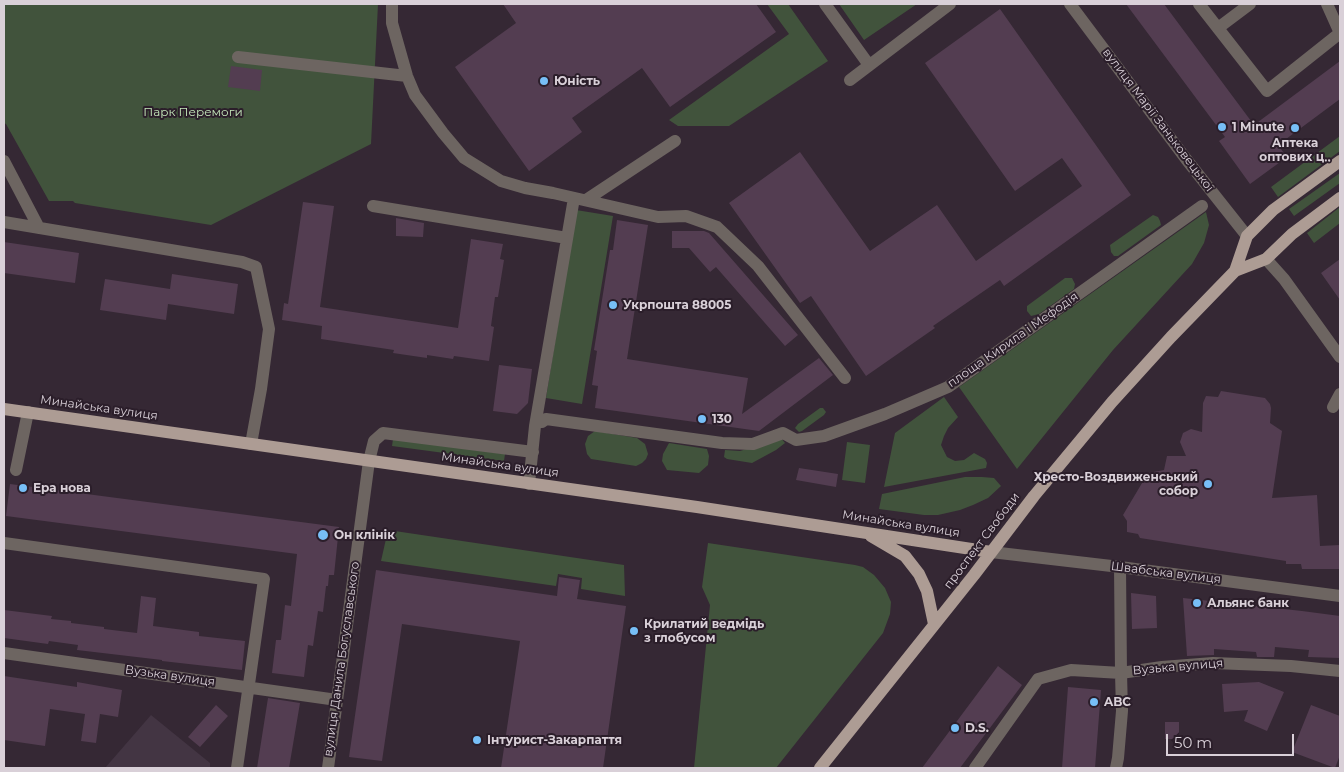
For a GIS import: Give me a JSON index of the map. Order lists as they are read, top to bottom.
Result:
{
  "streets": {
    "main road": ["Минайська вулиця", "проспект Свободи"],
    "street": [
      "вулиця Марії Заньковецької",
      "площа Кирила і Мефодія",
      "Швабська вулиця",
      "вулиця Данила Богуславського",
      "Вузька вулиця"
    ]
  },
  "crossings": [
    ["вулиця Марії Заньковецької", "проспект Свободи"],
    ["Минайська вулиця", "проспект Свободи"],
    ["Минайська вулиця", "Швабська вулиця"],
    ["Минайська вулиця", "вулиця Данила Богуславського"],
    ["проспект Свободи", "Швабська вулиця"],
    ["Швабська вулиця", "Вузька вулиця"],
    ["вулиця Данила Богуславського", "Вузька вулиця"]
  ],
  "parks": ["Парк Перемоги"],
  "places": [
    "Юність",
    "1 Minute",
    "Аптека оптових ц‥",
    "Укрпошта 88005",
    "130",
    "Хресто-Воздвиженський собор",
    "Ера нова",
    "Он клінік",
    "Альянс банк",
    "Крилатий ведмідь з глобусом",
    "ABC",
    "D.S.",
    "Інтурист-Закарпаття"
  ],
  "scale_bar": "50 m"
}
